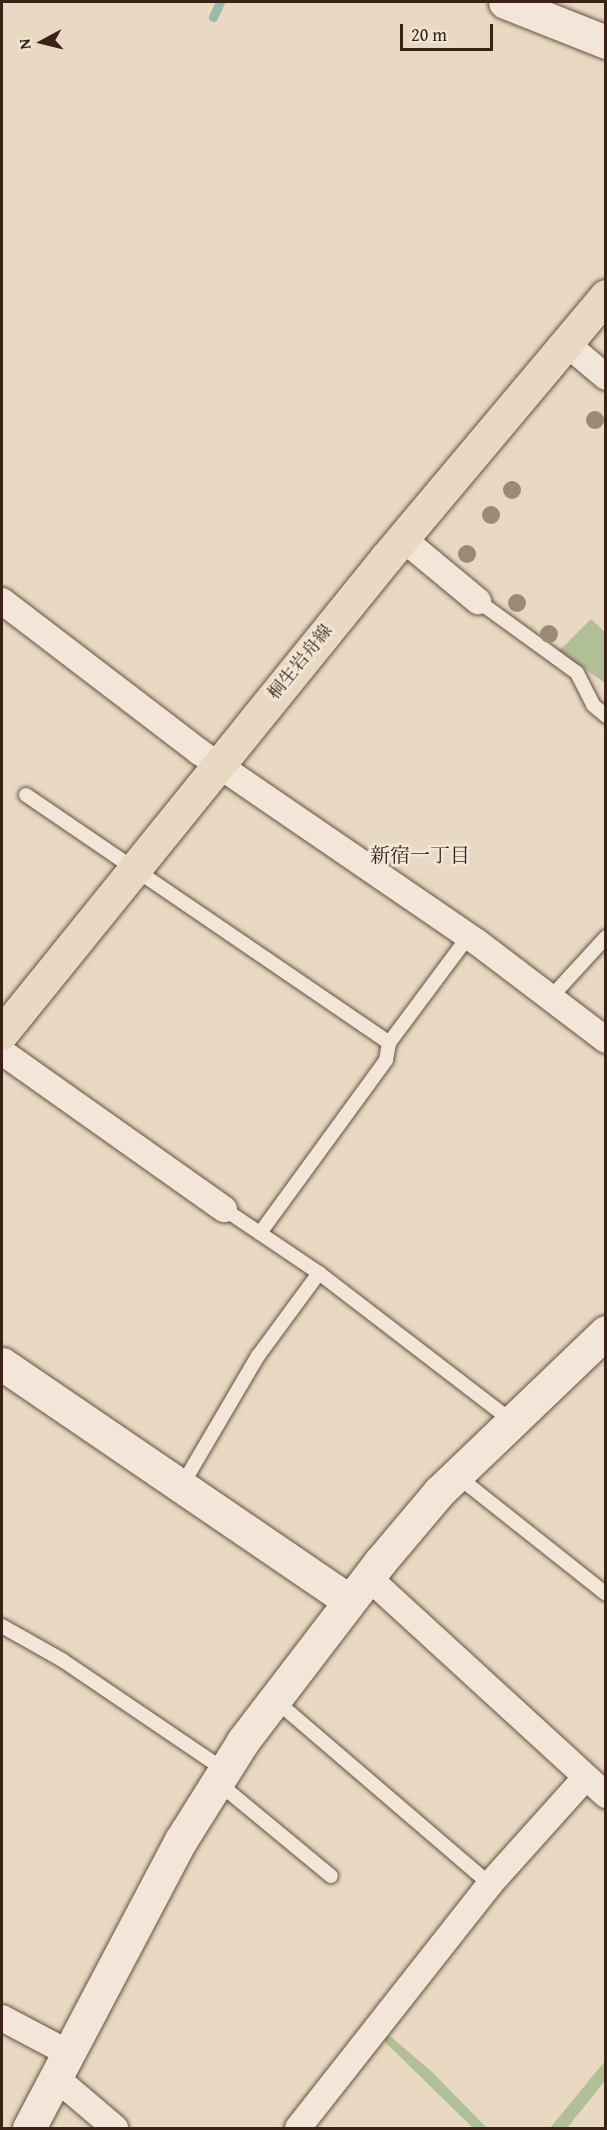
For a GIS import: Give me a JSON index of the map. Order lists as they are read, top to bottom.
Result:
{
  "streets": {
    "main road": ["桐生岩舟線"]
  },
  "districts": ["新宿一丁目"],
  "scale_bar": "20 m",
  "north": "left"
}
